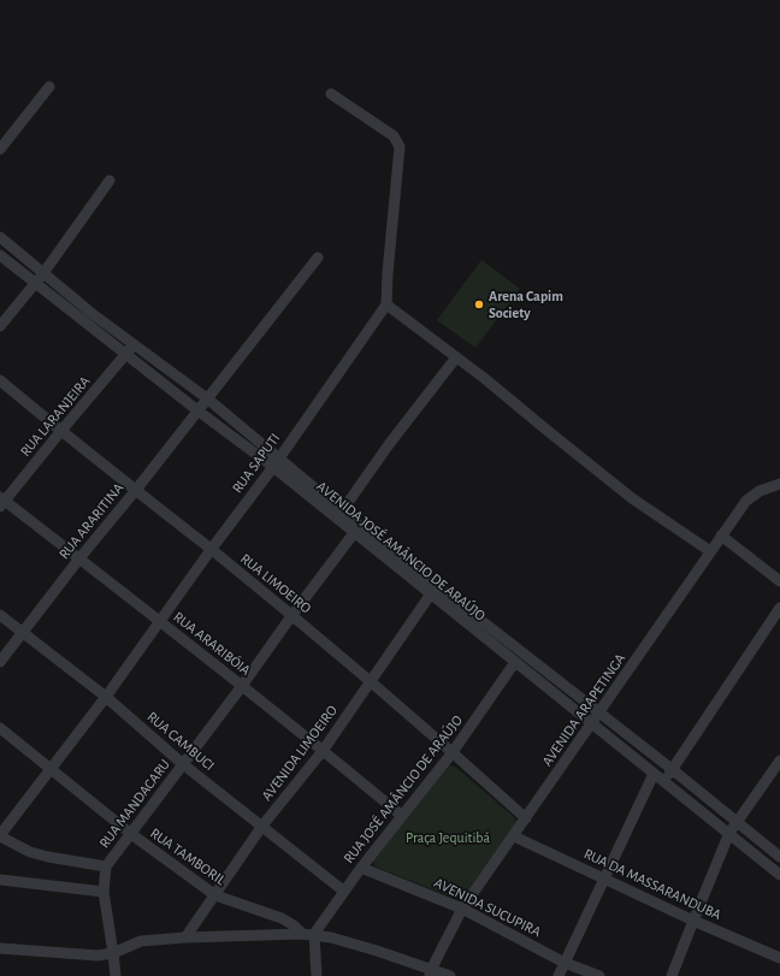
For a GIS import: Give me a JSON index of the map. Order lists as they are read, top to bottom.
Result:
{
  "streets": {
    "street": [
      "RUA LARANJEIRA",
      "RUA SAPUTI",
      "RUA ARARITINA",
      "AVENIDA JOSÉ AMÂNCIO DE ARAÚJO",
      "RUA LIMOEIRO",
      "RUA ARARIBÓIA",
      "AVENIDA ARAPETINGA",
      "RUA CAMBUCI",
      "AVENIDA LIMOEIRO",
      "RUA JOSÉ AMÂNCIO DE ARAÚJO",
      "RUA MANDACARU",
      "RUA TAMBORIL",
      "RUA DA MASSARANDUBA",
      "AVENIDA SUCUPIRA"
    ]
  },
  "crossings": [
    ["RUA LARANJEIRA", "RUA LIMOEIRO"],
    ["RUA LARANJEIRA", "RUA ARARIBÓIA"],
    ["RUA SAPUTI", "AVENIDA JOSÉ AMÂNCIO DE ARAÚJO"],
    ["RUA SAPUTI", "RUA LIMOEIRO"],
    ["RUA SAPUTI", "RUA ARARIBÓIA"],
    ["RUA SAPUTI", "RUA CAMBUCI"],
    ["RUA SAPUTI", "RUA TAMBORIL"],
    ["RUA ARARITINA", "RUA LIMOEIRO"],
    ["RUA ARARITINA", "RUA ARARIBÓIA"],
    ["RUA ARARITINA", "RUA CAMBUCI"],
    ["AVENIDA JOSÉ AMÂNCIO DE ARAÚJO", "AVENIDA ARAPETINGA"],
    ["AVENIDA JOSÉ AMÂNCIO DE ARAÚJO", "AVENIDA LIMOEIRO"],
    ["AVENIDA JOSÉ AMÂNCIO DE ARAÚJO", "RUA JOSÉ AMÂNCIO DE ARAÚJO"],
    ["AVENIDA JOSÉ AMÂNCIO DE ARAÚJO", "RUA MANDACARU"],
    ["RUA LIMOEIRO", "AVENIDA ARAPETINGA"],
    ["RUA LIMOEIRO", "AVENIDA LIMOEIRO"],
    ["RUA LIMOEIRO", "RUA JOSÉ AMÂNCIO DE ARAÚJO"],
    ["RUA LIMOEIRO", "RUA MANDACARU"],
    ["RUA ARARIBÓIA", "AVENIDA LIMOEIRO"],
    ["RUA ARARIBÓIA", "RUA JOSÉ AMÂNCIO DE ARAÚJO"],
    ["RUA ARARIBÓIA", "RUA MANDACARU"],
    ["AVENIDA ARAPETINGA", "RUA DA MASSARANDUBA"],
    ["AVENIDA ARAPETINGA", "AVENIDA SUCUPIRA"],
    ["RUA CAMBUCI", "AVENIDA LIMOEIRO"],
    ["RUA CAMBUCI", "RUA JOSÉ AMÂNCIO DE ARAÚJO"],
    ["RUA CAMBUCI", "RUA MANDACARU"],
    ["AVENIDA LIMOEIRO", "RUA TAMBORIL"],
    ["RUA JOSÉ AMÂNCIO DE ARAÚJO", "AVENIDA SUCUPIRA"],
    ["RUA MANDACARU", "RUA TAMBORIL"]
  ],
  "parks": ["Praça Jequitibá"],
  "places": ["Arena Capim Society"]
}
